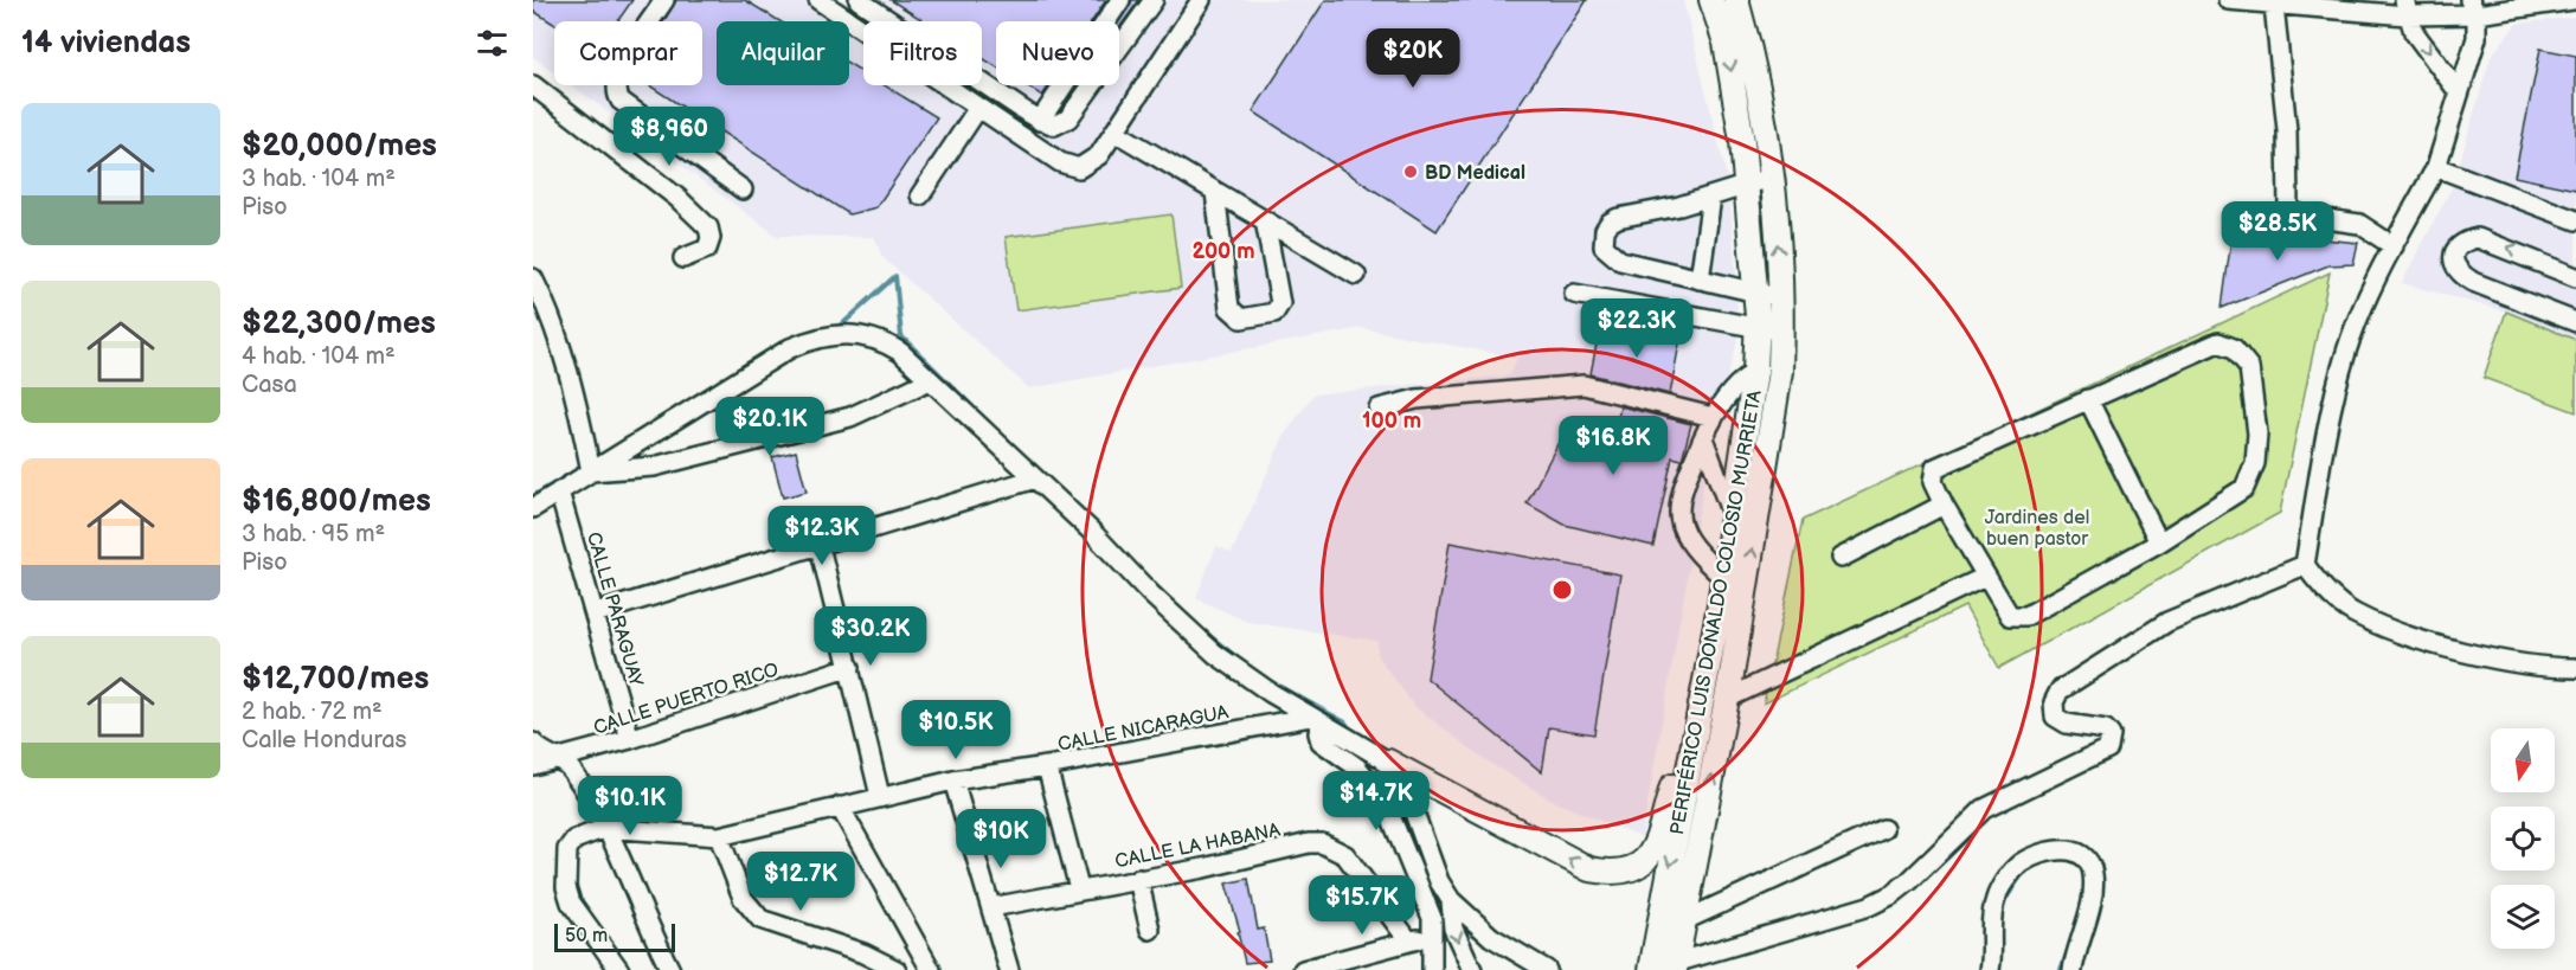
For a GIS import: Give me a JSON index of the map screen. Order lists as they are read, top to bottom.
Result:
{
  "streets": {
    "main road": ["PERIFÉRICO LUIS DONALDO COLOSIO MURRIETA"],
    "street": [
      "CALLE PARAGUAY",
      "CALLE PUERTO RICO",
      "CALLE NICARAGUA",
      "CALLE LA HABANA"
    ]
  },
  "crossings": [
    ["CALLE PARAGUAY", "CALLE PUERTO RICO"]
  ],
  "parks": ["Jardines del buen pastor"],
  "places": ["BD Medical"],
  "scale_bar": "50 m",
  "north": "bottom",
  "page": {
    "heading": "14 viviendas",
    "chip": [
      "Comprar",
      "Alquilar",
      "Filtros",
      "Nuevo"
    ],
    "price": [
      "$20K",
      "$8,960",
      "$28.5K",
      "$22.3K",
      "$20.1K",
      "$16.8K",
      "$12.3K",
      "$30.2K",
      "$10.5K",
      "$14.7K",
      "$10.1K",
      "$10K",
      "$12.7K",
      "$15.7K"
    ],
    "list": [
      {
        "name": "$20,000/mes",
        "note": "3 hab. · 104 m² · Piso"
      },
      {
        "name": "$22,300/mes",
        "note": "4 hab. · 104 m² · Casa"
      },
      {
        "name": "$16,800/mes",
        "note": "3 hab. · 95 m² · Piso"
      },
      {
        "name": "$12,700/mes",
        "note": "2 hab. · 72 m² · Calle Honduras"
      }
    ],
    "scale": "50 m"
  },
  "rings": ["200 m", "100 m"]
}
